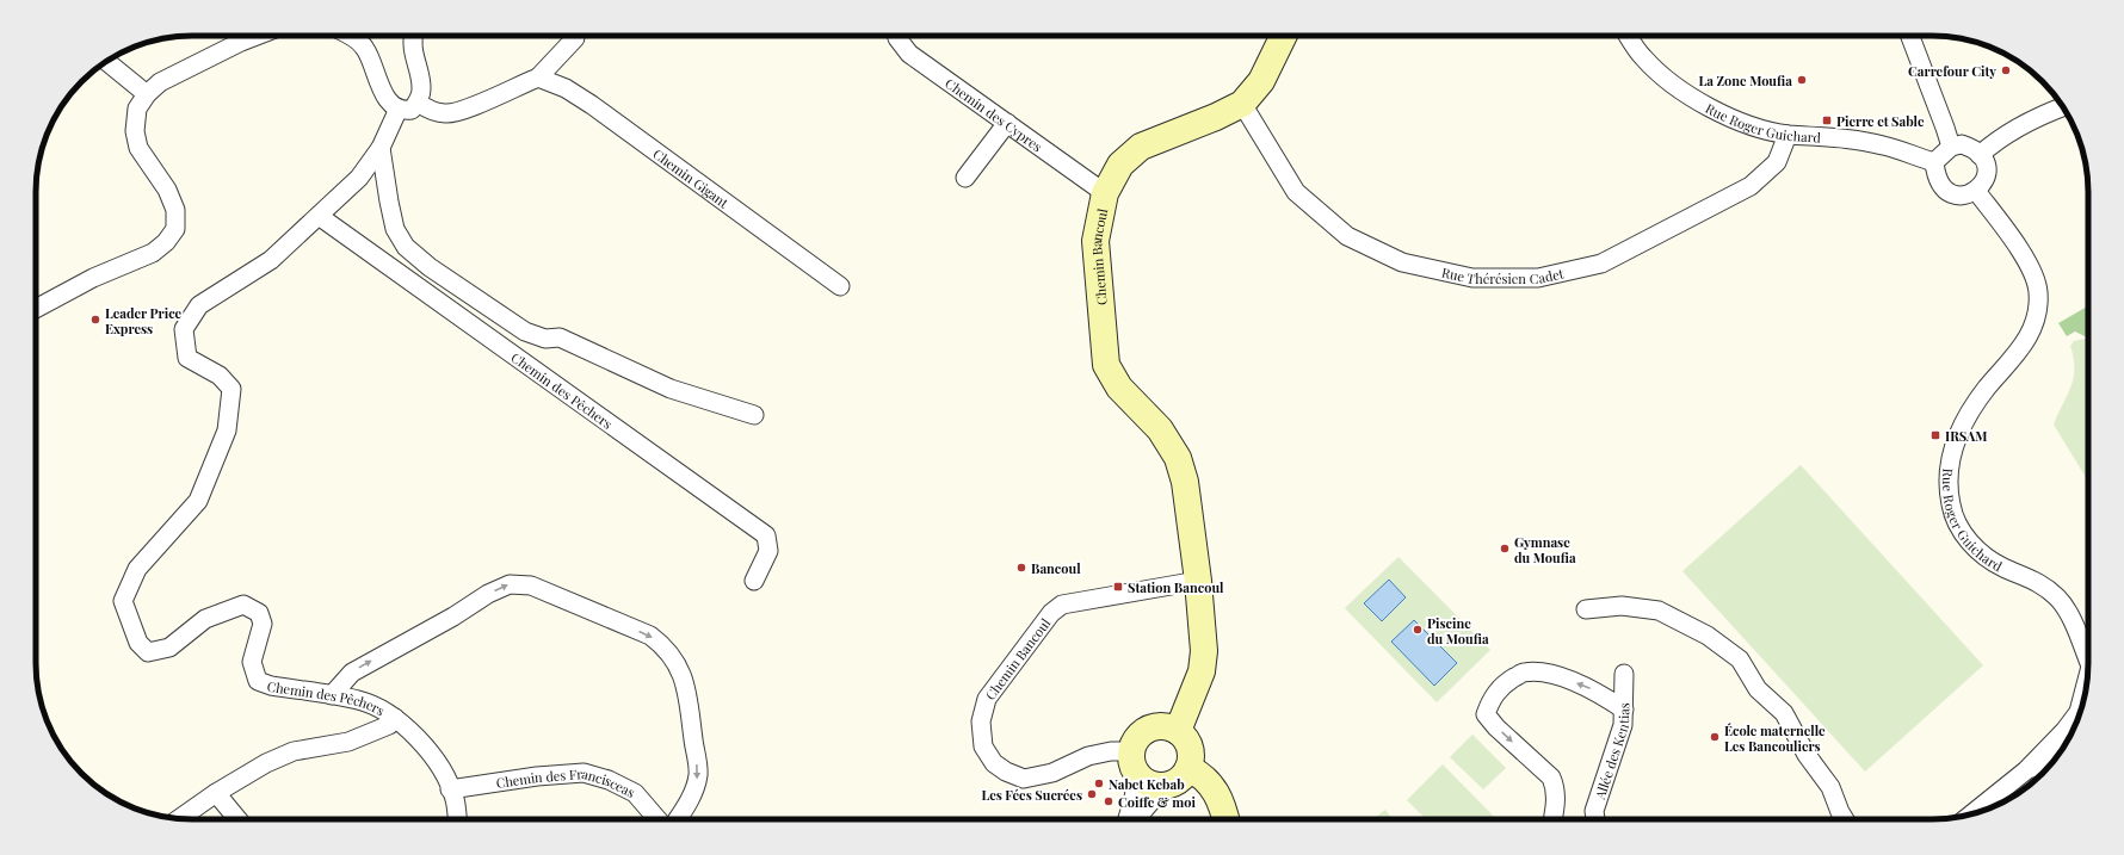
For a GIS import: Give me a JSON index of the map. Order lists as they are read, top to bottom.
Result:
{
  "streets": {
    "main road": ["Chemin Bancoul"],
    "street": [
      "Chemin des Cypres",
      "Rue Roger Guichard",
      "Chemin Gigant",
      "Rue Thérésien Cadet",
      "Chemin des Pêchers",
      "Allée des Kentias",
      "Chemin des Francisceas"
    ]
  },
  "crossings": [
    ["Chemin des Cypres", "Chemin Bancoul"],
    ["Rue Roger Guichard", "Rue Thérésien Cadet"],
    ["Chemin Bancoul", "Rue Thérésien Cadet"]
  ],
  "places": {
    "other": [
      "Carrefour City",
      "La Zone Moufia",
      "Leader Price Express",
      "Gymnase du Moufia",
      "Bancoul",
      "Piscine du Moufia",
      "École maternelle Les Bancouliers",
      "Nabet Kebab",
      "Les Fées Sucrées",
      "Coiffe & moi"
    ],
    "transit": ["Pierre et Sable", "IRSAM", "Station Bancoul"]
  }
}
